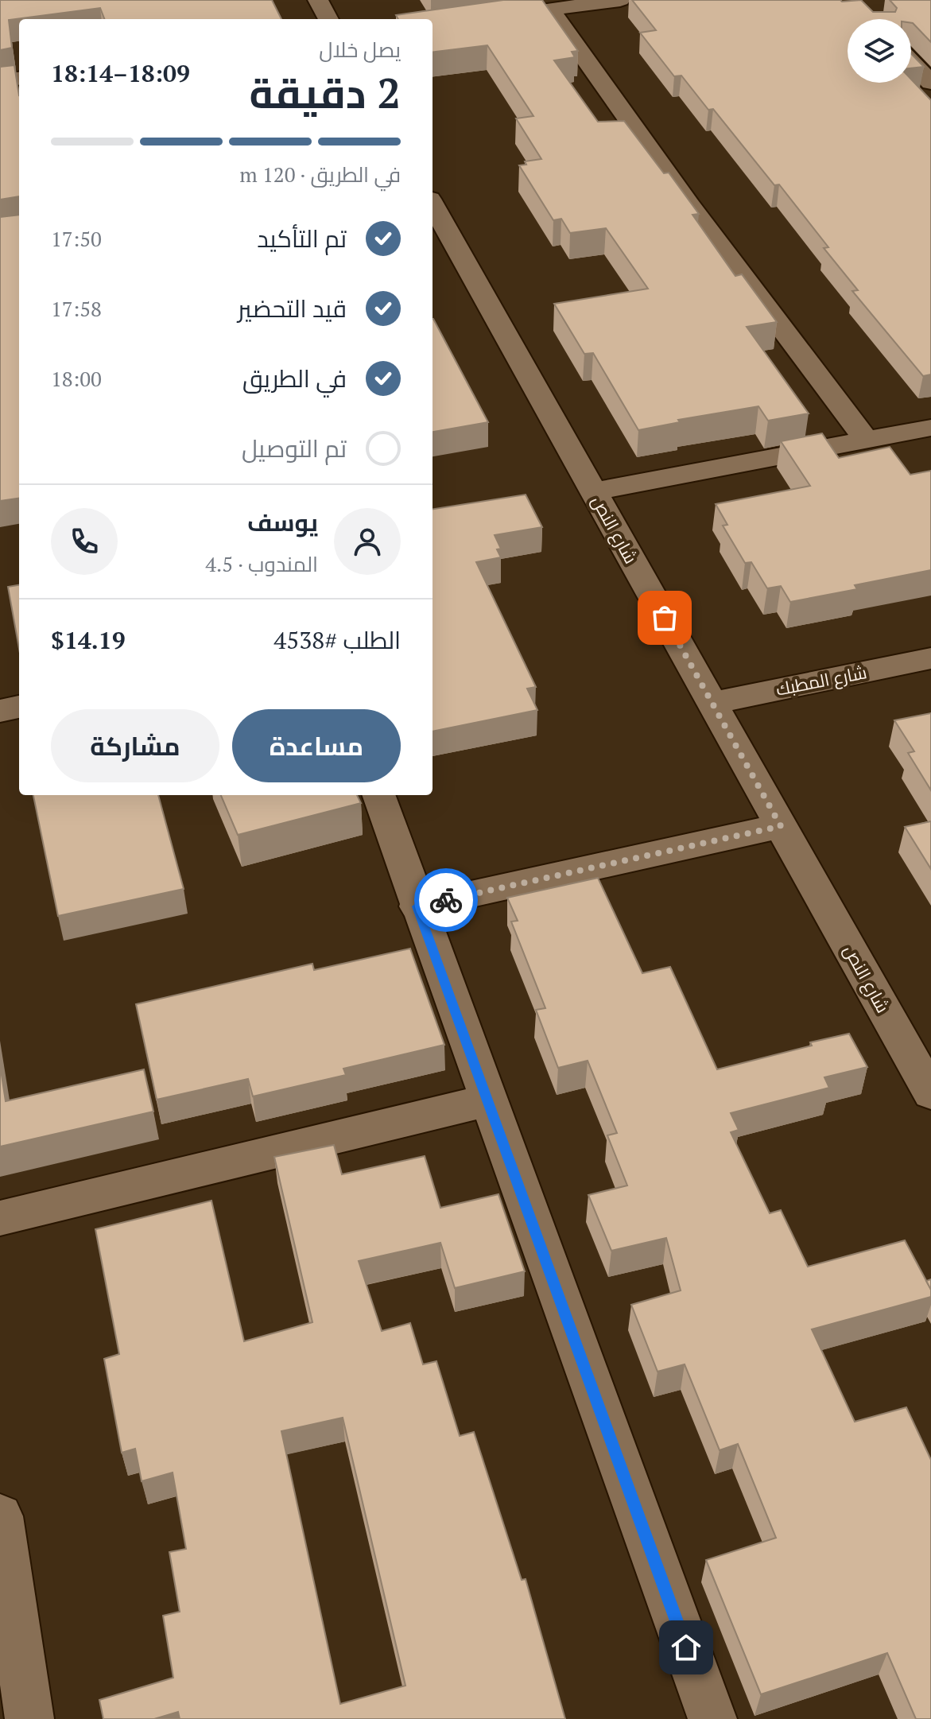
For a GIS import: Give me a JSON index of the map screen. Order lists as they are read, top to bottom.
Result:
{
  "streets": {
    "street": ["شارع النص", "شارع المطبك"]
  },
  "crossings": [
    ["شارع النص", "شارع المطبك"]
  ],
  "page": {
    "heading": ["2 دقيقة", "يصل خلال", "18:09–18:14"],
    "panel": [
      "يوسف",
      "المندوب · 4.5",
      "الطلب #4538",
      "$14.19"
    ],
    "bar": "في الطريق · 120 m",
    "list": [
      ["تم التأكيد", "17:50"],
      ["قيد التحضير", "17:58"],
      ["في الطريق", "18:00"],
      "تم التوصيل"
    ],
    "buttons": ["مساعدة", "مشاركة"]
  }
}
